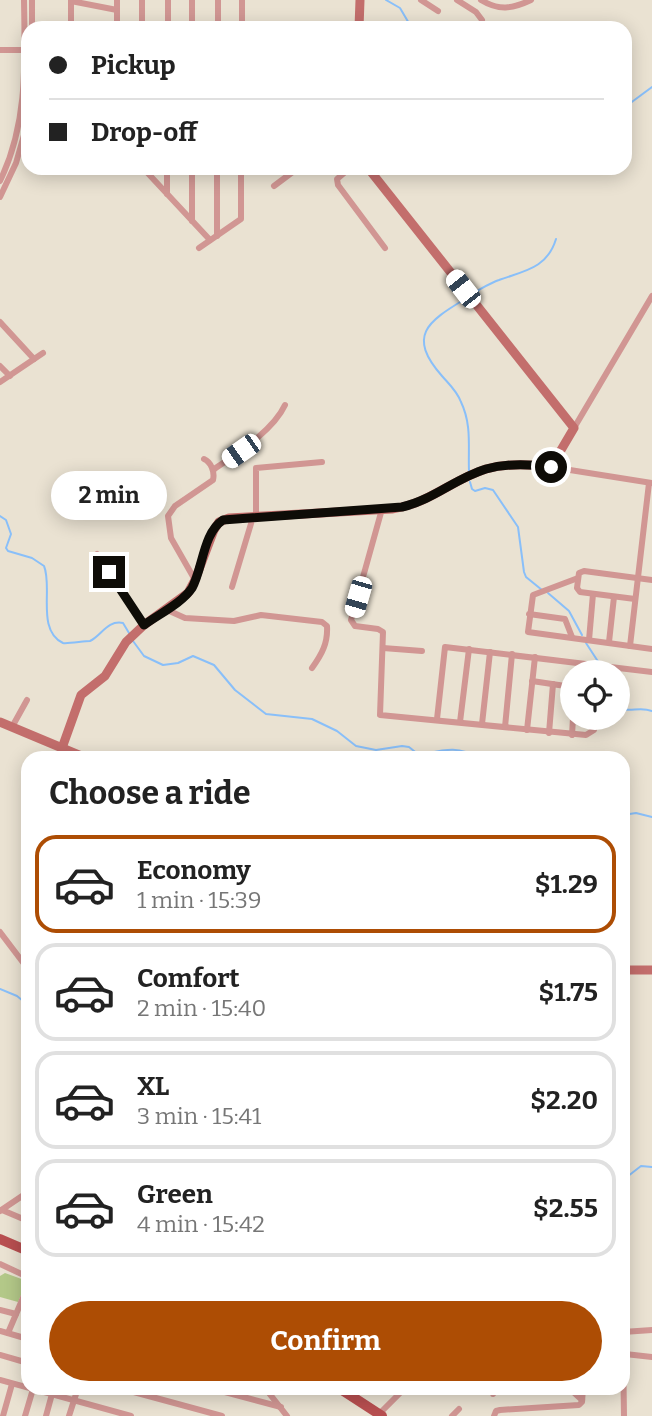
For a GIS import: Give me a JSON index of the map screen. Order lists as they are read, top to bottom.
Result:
{
  "page": {
    "banner": ["Pickup", "Drop-off"],
    "bubble": "2 min",
    "heading": "Choose a ride",
    "list": [
      {
        "name": "Economy",
        "note": "1 min · 15:39",
        "value": "$1.29"
      },
      {
        "name": "Comfort",
        "note": "2 min · 15:40",
        "value": "$1.75"
      },
      {
        "name": "XL",
        "note": "3 min · 15:41",
        "value": "$2.20"
      },
      {
        "name": "Green",
        "note": "4 min · 15:42",
        "value": "$2.55"
      }
    ],
    "buttons": "Confirm"
  }
}
